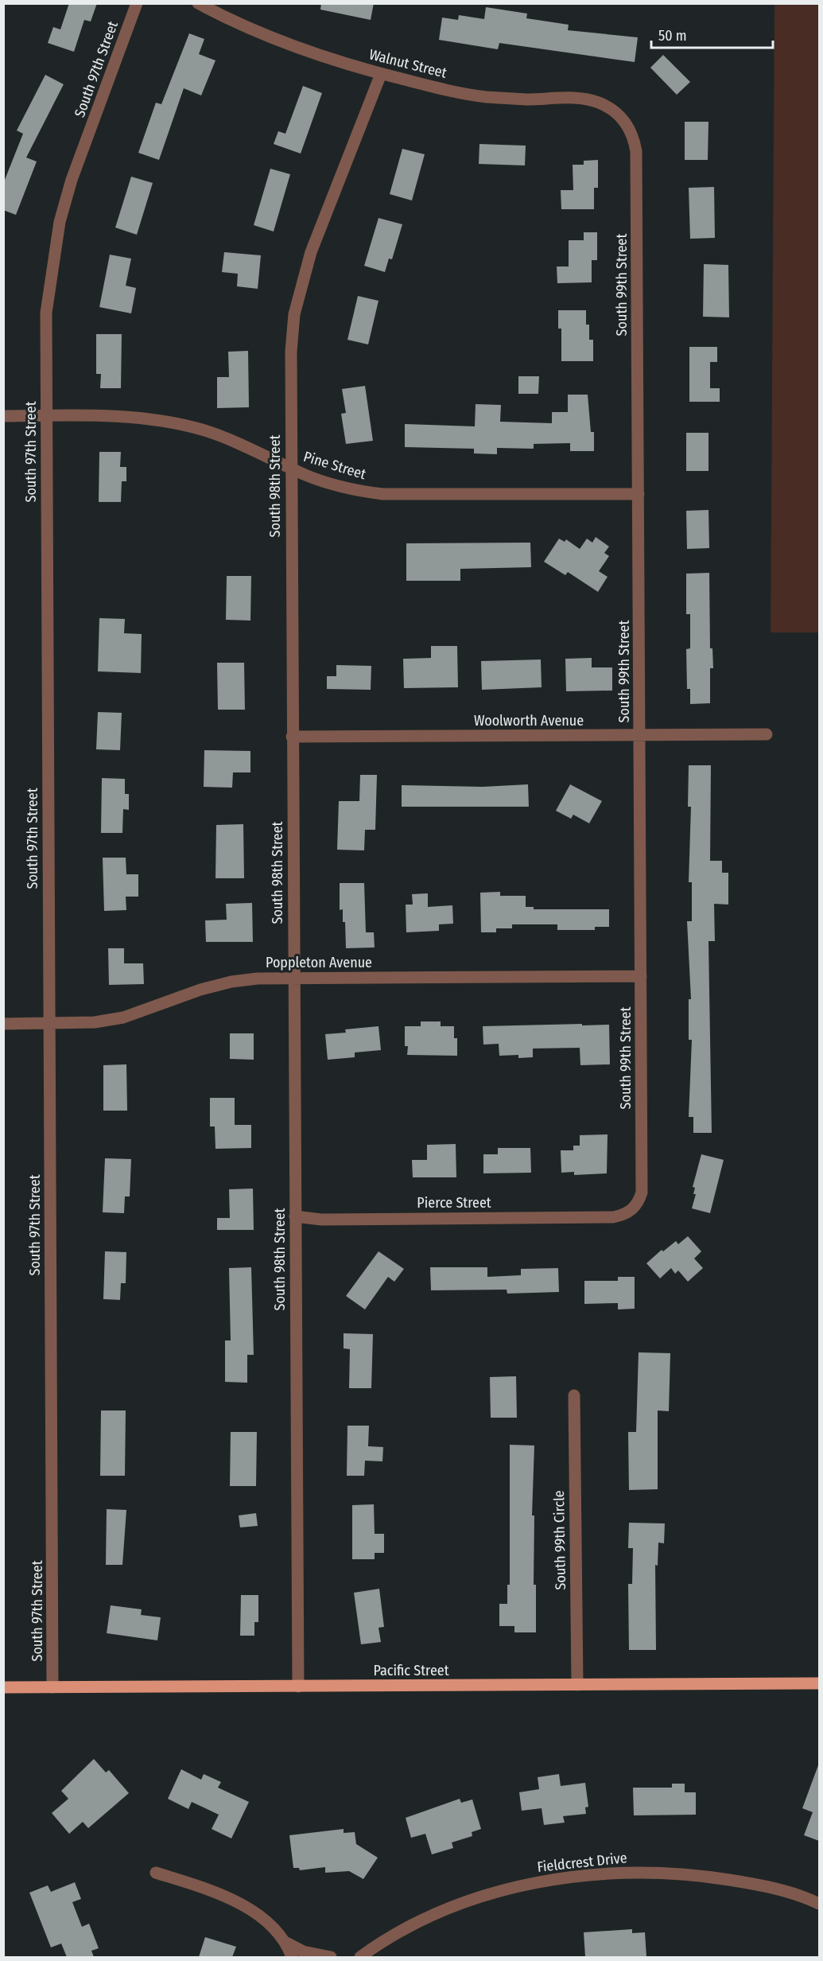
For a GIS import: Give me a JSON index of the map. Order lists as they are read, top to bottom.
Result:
{
  "streets": {
    "main road": ["Pacific Street"],
    "street": [
      "Walnut Street",
      "South 97th Street",
      "South 99th Street",
      "Pine Street",
      "South 98th Street",
      "Woolworth Avenue",
      "Poppleton Avenue",
      "Pierce Street",
      "South 99th Circle",
      "Fieldcrest Drive"
    ]
  },
  "crossings": [
    ["Walnut Street", "South 99th Street"],
    ["Walnut Street", "South 98th Street"],
    ["South 97th Street", "Pine Street"],
    ["South 97th Street", "Poppleton Avenue"],
    ["South 97th Street", "Pacific Street"],
    ["South 99th Street", "Pine Street"],
    ["South 99th Street", "Woolworth Avenue"],
    ["South 99th Street", "Poppleton Avenue"],
    ["South 99th Street", "Pierce Street"],
    ["Pine Street", "South 98th Street"],
    ["South 98th Street", "Woolworth Avenue"],
    ["South 98th Street", "Poppleton Avenue"],
    ["South 98th Street", "Pierce Street"],
    ["South 98th Street", "Pacific Street"],
    ["South 99th Circle", "Pacific Street"]
  ],
  "scale_bar": "50 m"
}
